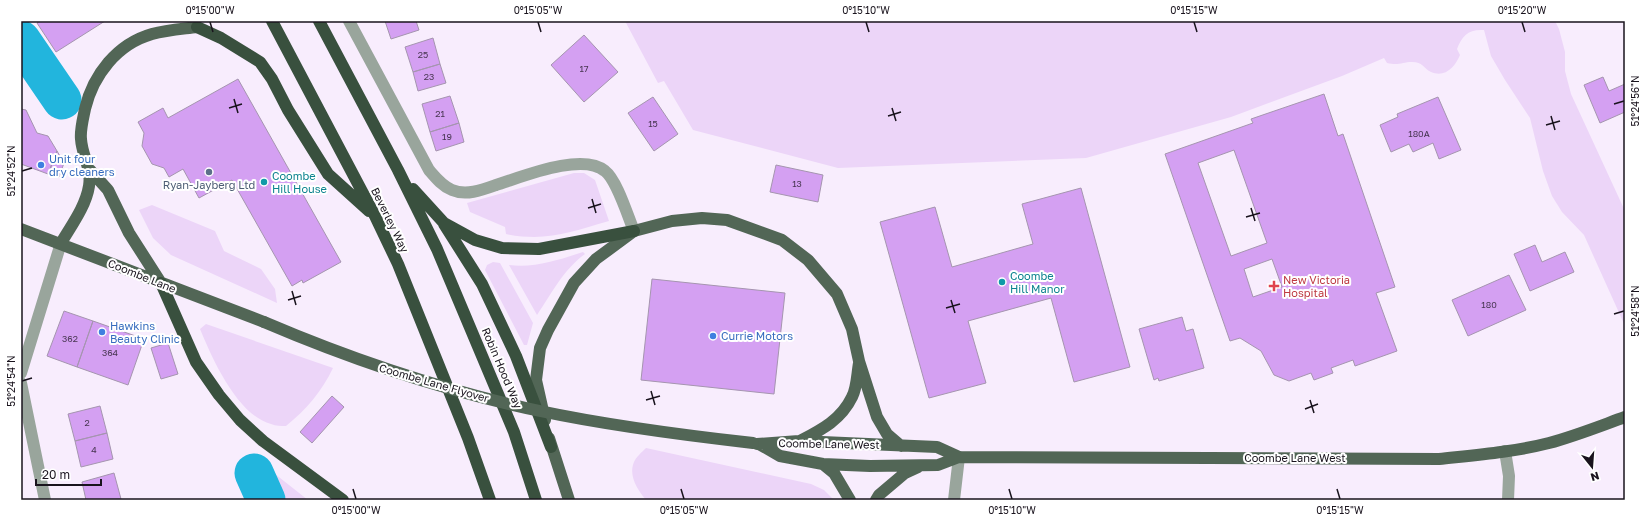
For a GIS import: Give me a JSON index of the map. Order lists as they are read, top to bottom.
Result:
{
  "streets": {
    "highway": ["Beverley Way", "Robin Hood Way"],
    "main road": ["Coombe Lane", "Coombe Lane Flyover", "Coombe Lane West"]
  },
  "crossings": [
    ["Coombe Lane", "Coombe Lane Flyover"],
    ["Coombe Lane Flyover", "Coombe Lane West"]
  ],
  "places": {
    "other": [
      "Unit four dry cleaners",
      "Ryan-Jayberg Ltd",
      "Coombe Hill House",
      "Coombe Hill Manor",
      "Hawkins Beauty Clinic",
      "Currie Motors"
    ],
    "health": ["New Victoria Hospital"]
  },
  "house_numbers": [
    "25",
    "17",
    "23",
    "21",
    "15",
    "180A",
    "19",
    "13",
    "180",
    "362",
    "364",
    "2",
    "4"
  ],
  "scale_bar": "20 m",
  "north": "bottom",
  "coordinates": [
    "0°15'00\"W",
    "0°15'05\"W",
    "0°15'10\"W",
    "0°15'15\"W",
    "0°15'20\"W",
    "51°24'56\"N",
    "51°24'52\"N",
    "51°24'58\"N",
    "51°24'54\"N"
  ]
}
